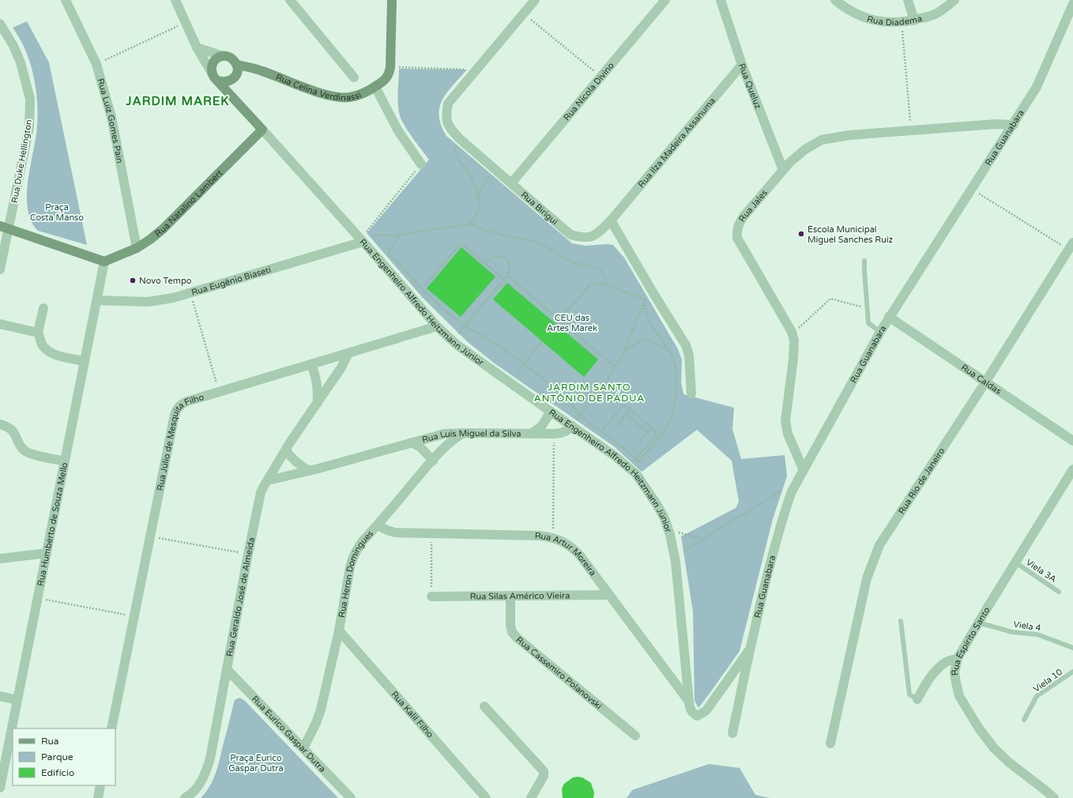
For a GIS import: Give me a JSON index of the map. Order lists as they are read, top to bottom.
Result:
{
  "streets": {
    "street": [
      "Rua Diadema",
      "Rua Celina Verdinassi",
      "Rua Queluz",
      "Rua Nícola Divino",
      "Rua Luiz Gomes Pain",
      "Rua Guanabara",
      "Rua Ilza Madeira Assanuma",
      "Rua Duke Hellington",
      "Rua Natalino Lambert",
      "Rua Jales",
      "Rua Birigui",
      "Rua Eugênio Biaseti",
      "Rua Engenheiro Alfredo Heitzmann Júnior",
      "Rua Caldas",
      "Rua Luís Miguel da Silva",
      "Rua Júlio de Mesquita Filho",
      "Rua Rio de Janeiro",
      "Rua Humberto de Souza Mello",
      "Rua Artur Moreira",
      "Rua Heron Domingues",
      "Rua Silas Américo Vieira",
      "Rua Geraldo José de Almeida",
      "Rua Espírito Santo",
      "Rua Cassemiro Polanovski",
      "Rua Kalil Filho",
      "Rua Eurico Gaspar Dutra"
    ],
    "lane": ["Viela 3A", "Viela 4", "Viela 10"]
  },
  "crossings": [
    ["Rua Celina Verdinassi", "Rua Engenheiro Alfredo Heitzmann Júnior"],
    ["Rua Queluz", "Rua Ilza Madeira Assanuma"],
    ["Rua Queluz", "Rua Jales"],
    ["Rua Nícola Divino", "Rua Birigui"],
    ["Rua Luiz Gomes Pain", "Rua Natalino Lambert"],
    ["Rua Guanabara", "Rua Jales"],
    ["Rua Guanabara", "Rua Engenheiro Alfredo Heitzmann Júnior"],
    ["Rua Guanabara", "Rua Caldas"],
    ["Rua Ilza Madeira Assanuma", "Rua Birigui"],
    ["Rua Natalino Lambert", "Rua Engenheiro Alfredo Heitzmann Júnior"],
    ["Rua Natalino Lambert", "Rua Humberto de Souza Mello"],
    ["Rua Eugênio Biaseti", "Rua Engenheiro Alfredo Heitzmann Júnior"],
    ["Rua Eugênio Biaseti", "Rua Humberto de Souza Mello"],
    ["Rua Engenheiro Alfredo Heitzmann Júnior", "Rua Luís Miguel da Silva"],
    ["Rua Engenheiro Alfredo Heitzmann Júnior", "Rua Júlio de Mesquita Filho"],
    ["Rua Engenheiro Alfredo Heitzmann Júnior", "Rua Artur Moreira"],
    ["Rua Caldas", "Rua Rio de Janeiro"],
    ["Rua Luís Miguel da Silva", "Rua Heron Domingues"],
    ["Rua Luís Miguel da Silva", "Rua Geraldo José de Almeida"],
    ["Rua Júlio de Mesquita Filho", "Rua Geraldo José de Almeida"],
    ["Rua Artur Moreira", "Rua Heron Domingues"],
    ["Rua Artur Moreira", "Rua Silas Américo Vieira"],
    ["Viela 3A", "Rua Espírito Santo"],
    ["Rua Heron Domingues", "Rua Kalil Filho"],
    ["Rua Heron Domingues", "Rua Eurico Gaspar Dutra"],
    ["Rua Silas Américo Vieira", "Rua Cassemiro Polanovski"],
    ["Rua Geraldo José de Almeida", "Rua Eurico Gaspar Dutra"],
    ["Viela 4", "Rua Espírito Santo"]
  ],
  "districts": ["JARDIM MAREK", "JARDIM SANTO ANTÔNIO DE PÁDUA"],
  "parks": ["Praça Costa Manso", "CEU das Artes Marek", "Praça Eurico Gaspar Dutra"],
  "places": ["Escola Municipal Miguel Sanches Ruiz", "Novo Tempo"],
  "legend": ["Rua", "Parque", "Edifício"]
}
